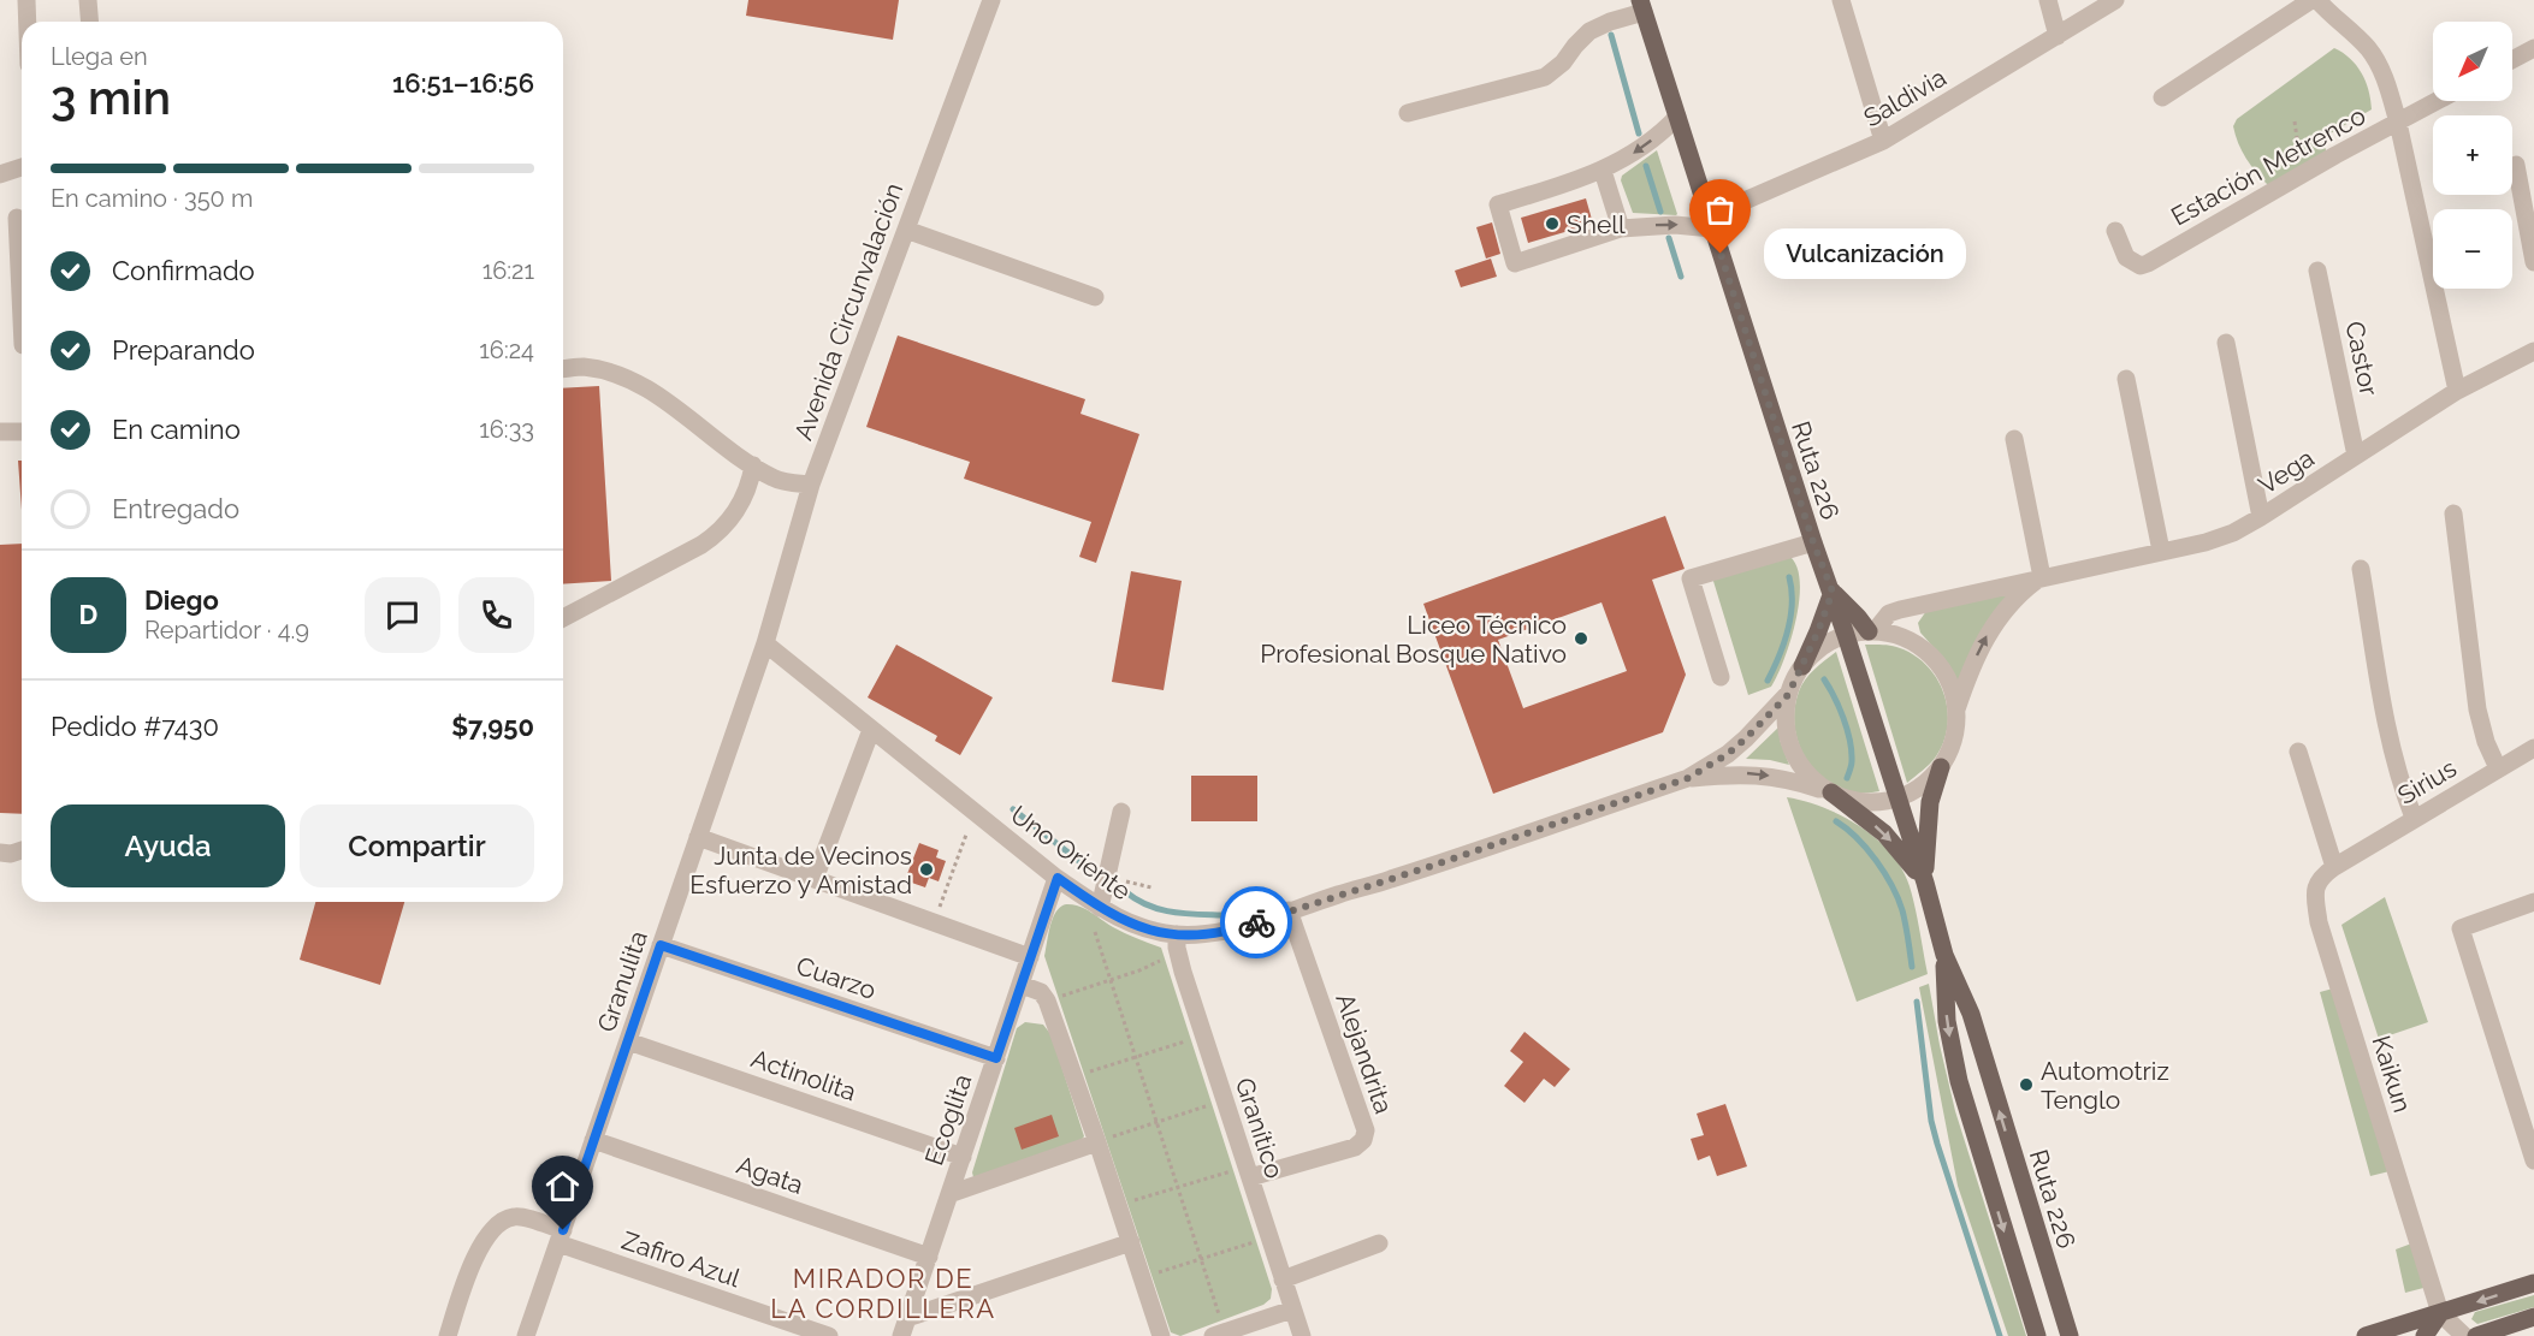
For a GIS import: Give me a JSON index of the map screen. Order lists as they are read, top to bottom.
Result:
{
  "streets": {
    "main road": ["Ruta 226"],
    "street": [
      "Saldivia",
      "Estación Metrenco",
      "Avenida Circunvalación",
      "Castor",
      "Vega",
      "Sirius",
      "Uno Oriente",
      "Cuarzo",
      "Granulita",
      "Alejandrita",
      "Kaikun",
      "Actinolita",
      "Ecoglita",
      "Granítico",
      "Agata",
      "Zafiro Azul"
    ]
  },
  "crossings": [
    ["Saldivia", "Ruta 226"],
    ["Avenida Circunvalación", "Uno Oriente"],
    ["Avenida Circunvalación", "Granulita"],
    ["Castor", "Vega"],
    ["Ruta 226", "Uno Oriente"],
    ["Sirius", "Kaikun"],
    ["Uno Oriente", "Granulita"],
    ["Uno Oriente", "Alejandrita"],
    ["Uno Oriente", "Ecoglita"],
    ["Uno Oriente", "Granítico"],
    ["Cuarzo", "Granulita"],
    ["Cuarzo", "Ecoglita"],
    ["Granulita", "Actinolita"],
    ["Granulita", "Agata"],
    ["Granulita", "Zafiro Azul"],
    ["Alejandrita", "Granítico"],
    ["Actinolita", "Ecoglita"],
    ["Ecoglita", "Agata"]
  ],
  "districts": ["MIRADOR DE LA CORDILLERA"],
  "places": [
    "Shell",
    "Vulcanización",
    "Liceo Técnico Profesional Bosque Nativo",
    "Junta de Vecinos Esfuerzo y Amistad",
    "Automotriz Tenglo"
  ],
  "north": "bottom left",
  "page": {
    "map_buttons": ["+", "−"],
    "heading": ["3 min", "Llega en", "16:51–16:56"],
    "panel": [
      "Diego",
      "Repartidor · 4.9",
      "Pedido #7430",
      "$7,950"
    ],
    "bar": "En camino · 350 m",
    "bubble": "Vulcanización",
    "list": [
      ["Confirmado", "16:21"],
      ["Preparando", "16:24"],
      ["En camino", "16:33"],
      "Entregado"
    ],
    "round": "D",
    "buttons": ["Ayuda", "Compartir"]
  }
}
